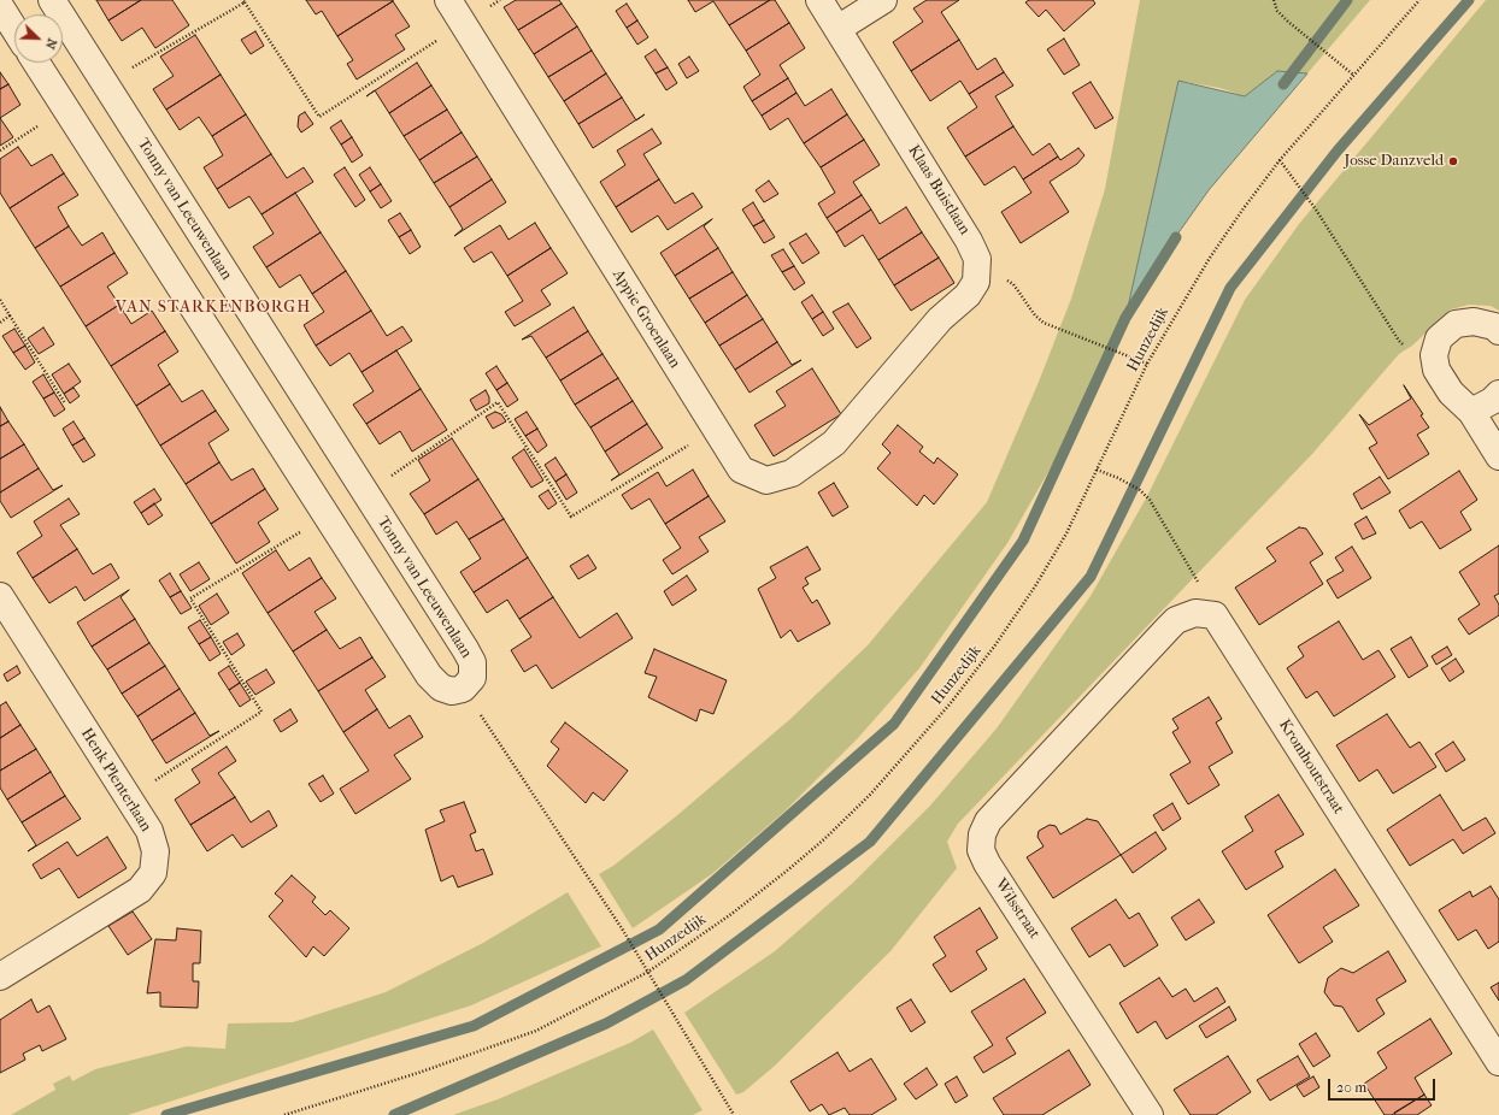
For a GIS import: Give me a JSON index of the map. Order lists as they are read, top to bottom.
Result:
{
  "streets": {
    "street": [
      "Klaas Buistlaan",
      "Tonny van Leeuwenlaan",
      "Appie Groenlaan",
      "Kromhoutstraat",
      "Henk Plenterlaan",
      "Wilsstraat"
    ],
    "path": ["Hunzedijk"]
  },
  "crossings": [
    ["Klaas Buistlaan", "Appie Groenlaan"],
    ["Kromhoutstraat", "Wilsstraat"]
  ],
  "districts": ["VAN STARKENBORGH"],
  "places": ["Josse Danzveld"],
  "scale_bar": "20 m",
  "north": "bottom right"
}
